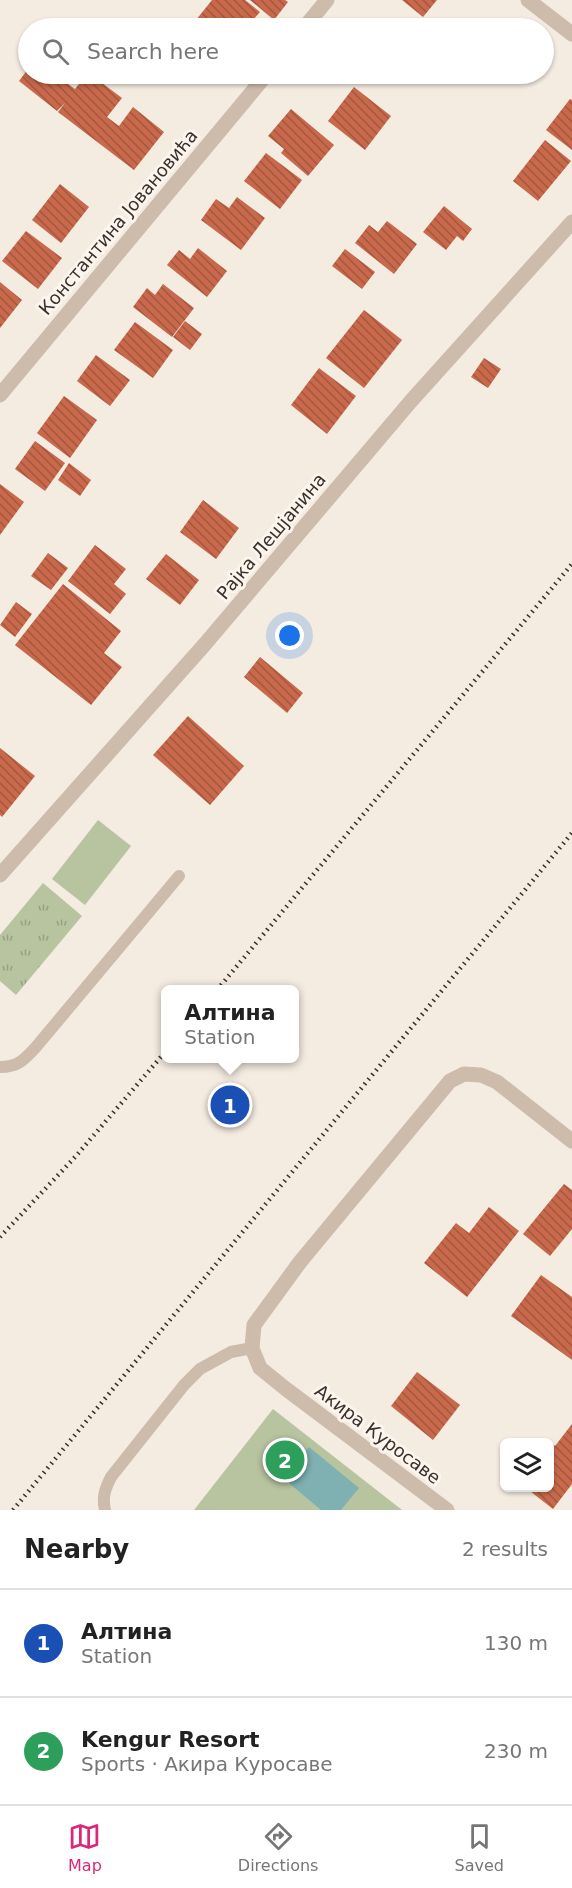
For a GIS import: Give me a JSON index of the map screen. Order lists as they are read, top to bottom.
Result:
{
  "streets": {
    "street": ["Константина Јовановића", "Рајка Лешјанина", "Акира Куросаве"]
  },
  "page": {
    "search": "Search here",
    "popup": ["Алтина", "Station"],
    "pins": ["1", "2"],
    "heading": ["Nearby", "2 results"],
    "list": [
      {
        "mark": "1",
        "name": "Алтина",
        "note": "Station",
        "value": "130 m"
      },
      {
        "mark": "2",
        "name": "Kengur Resort",
        "note": "Sports · Акира Куросаве",
        "value": "230 m"
      }
    ],
    "nav": ["Map", "Directions", "Saved"]
  }
}
